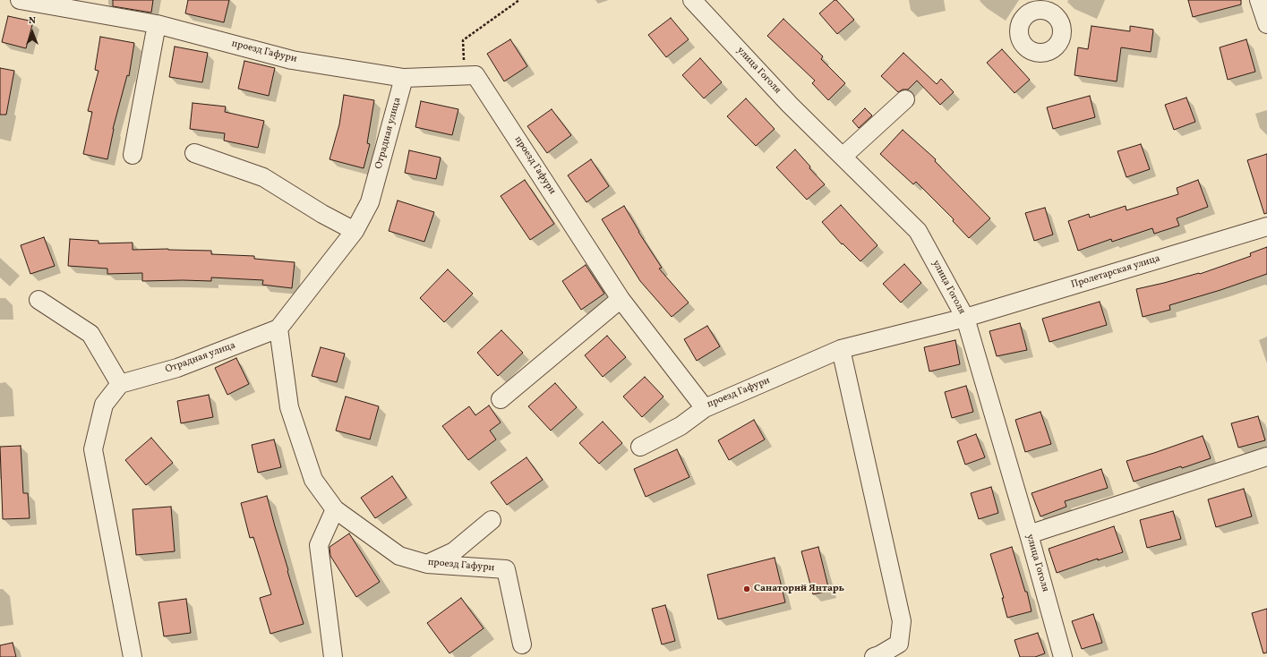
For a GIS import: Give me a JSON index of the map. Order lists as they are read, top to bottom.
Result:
{
  "streets": {
    "street": [
      "проезд Гафури",
      "улица Гоголя",
      "Отрадная улица",
      "Пролетарская улица"
    ]
  },
  "crossings": [
    ["проезд Гафури", "улица Гоголя"],
    ["проезд Гафури", "Отрадная улица"],
    ["проезд Гафури", "Пролетарская улица"],
    ["улица Гоголя", "Пролетарская улица"]
  ],
  "places": ["Санаторий Янтарь"],
  "north": "top"
}
